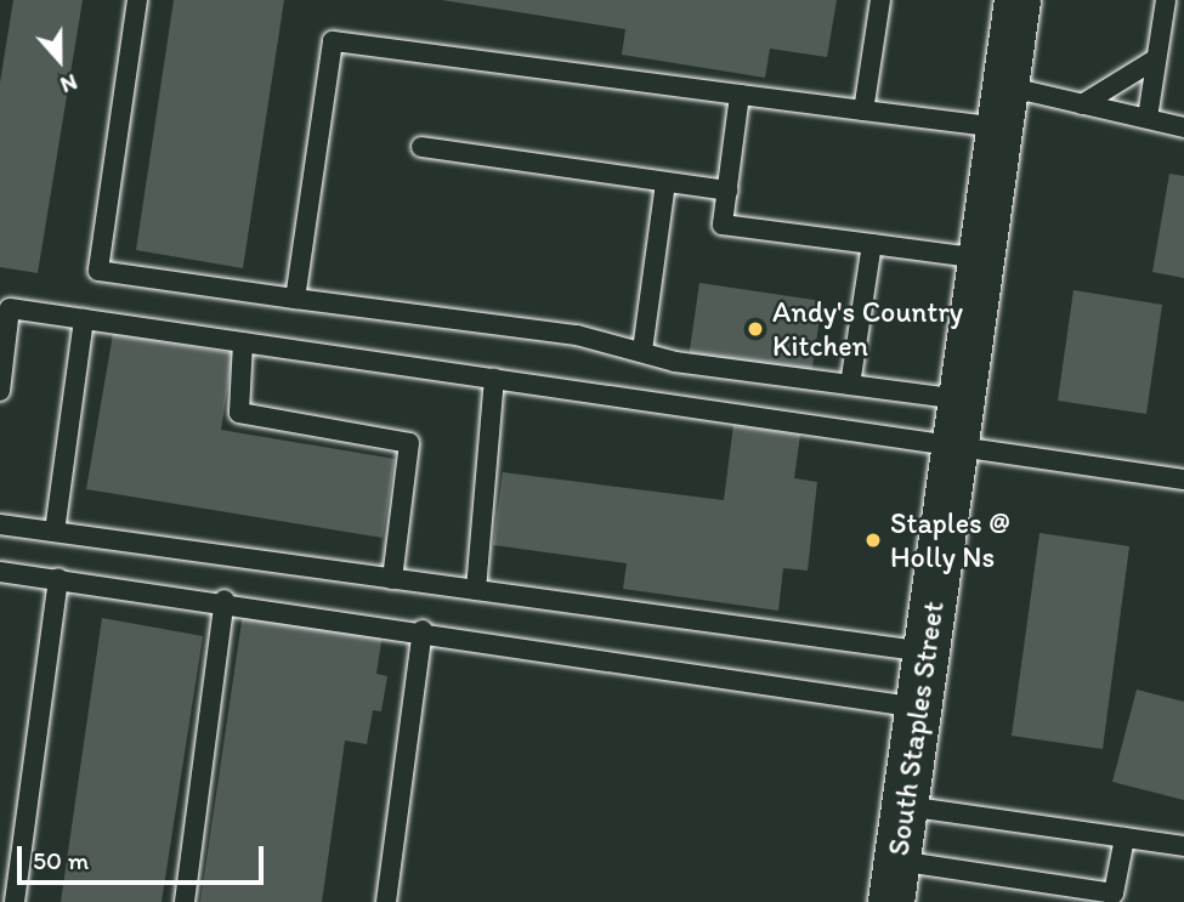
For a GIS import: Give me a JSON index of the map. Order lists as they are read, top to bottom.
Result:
{
  "streets": {
    "main road": ["South Staples Street"]
  },
  "places": ["Andy's Country Kitchen", "Staples @ Holly Ns"],
  "scale_bar": "50 m",
  "north": "bottom"
}
